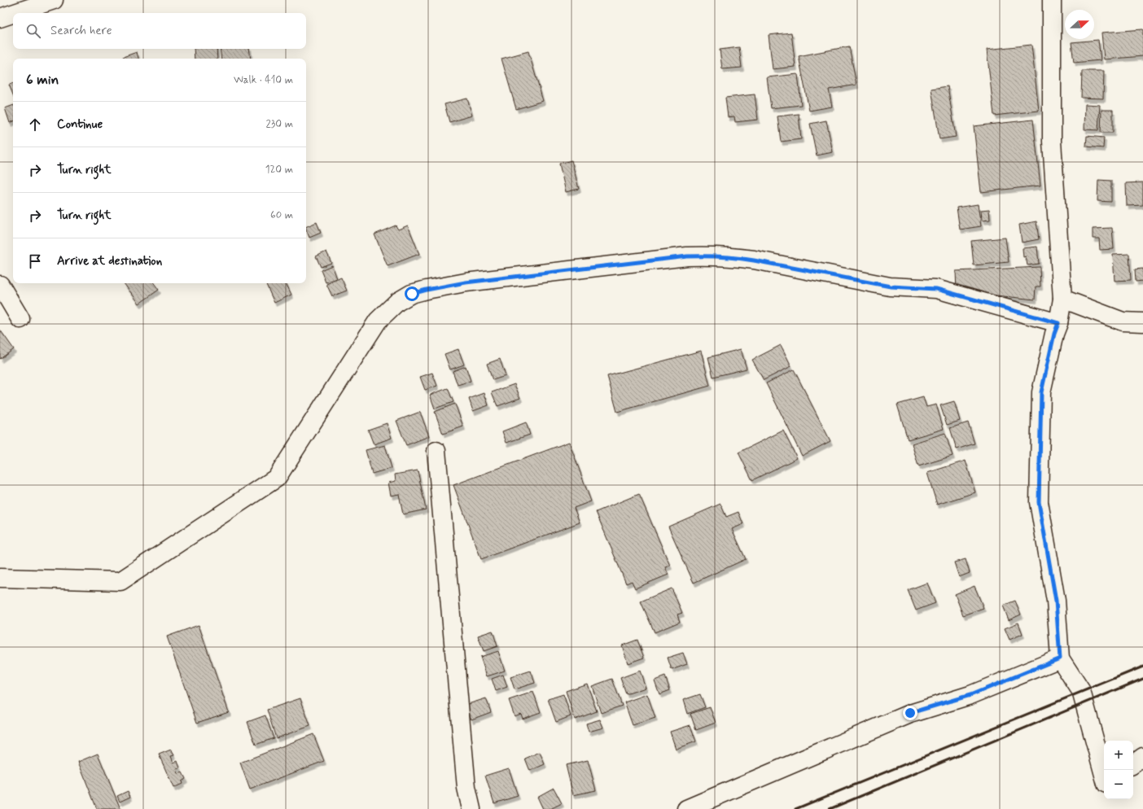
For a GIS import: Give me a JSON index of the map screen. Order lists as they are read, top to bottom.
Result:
{
  "north": "right",
  "page": {
    "search": "Search here",
    "heading": ["6 min", "Walk · 410 m"],
    "list": [
      ["Continue", "230 m"],
      ["Turn right", "120 m"],
      ["Turn right", "60 m"],
      "Arrive at destination"
    ],
    "map_buttons": ["+", "−"]
  }
}
